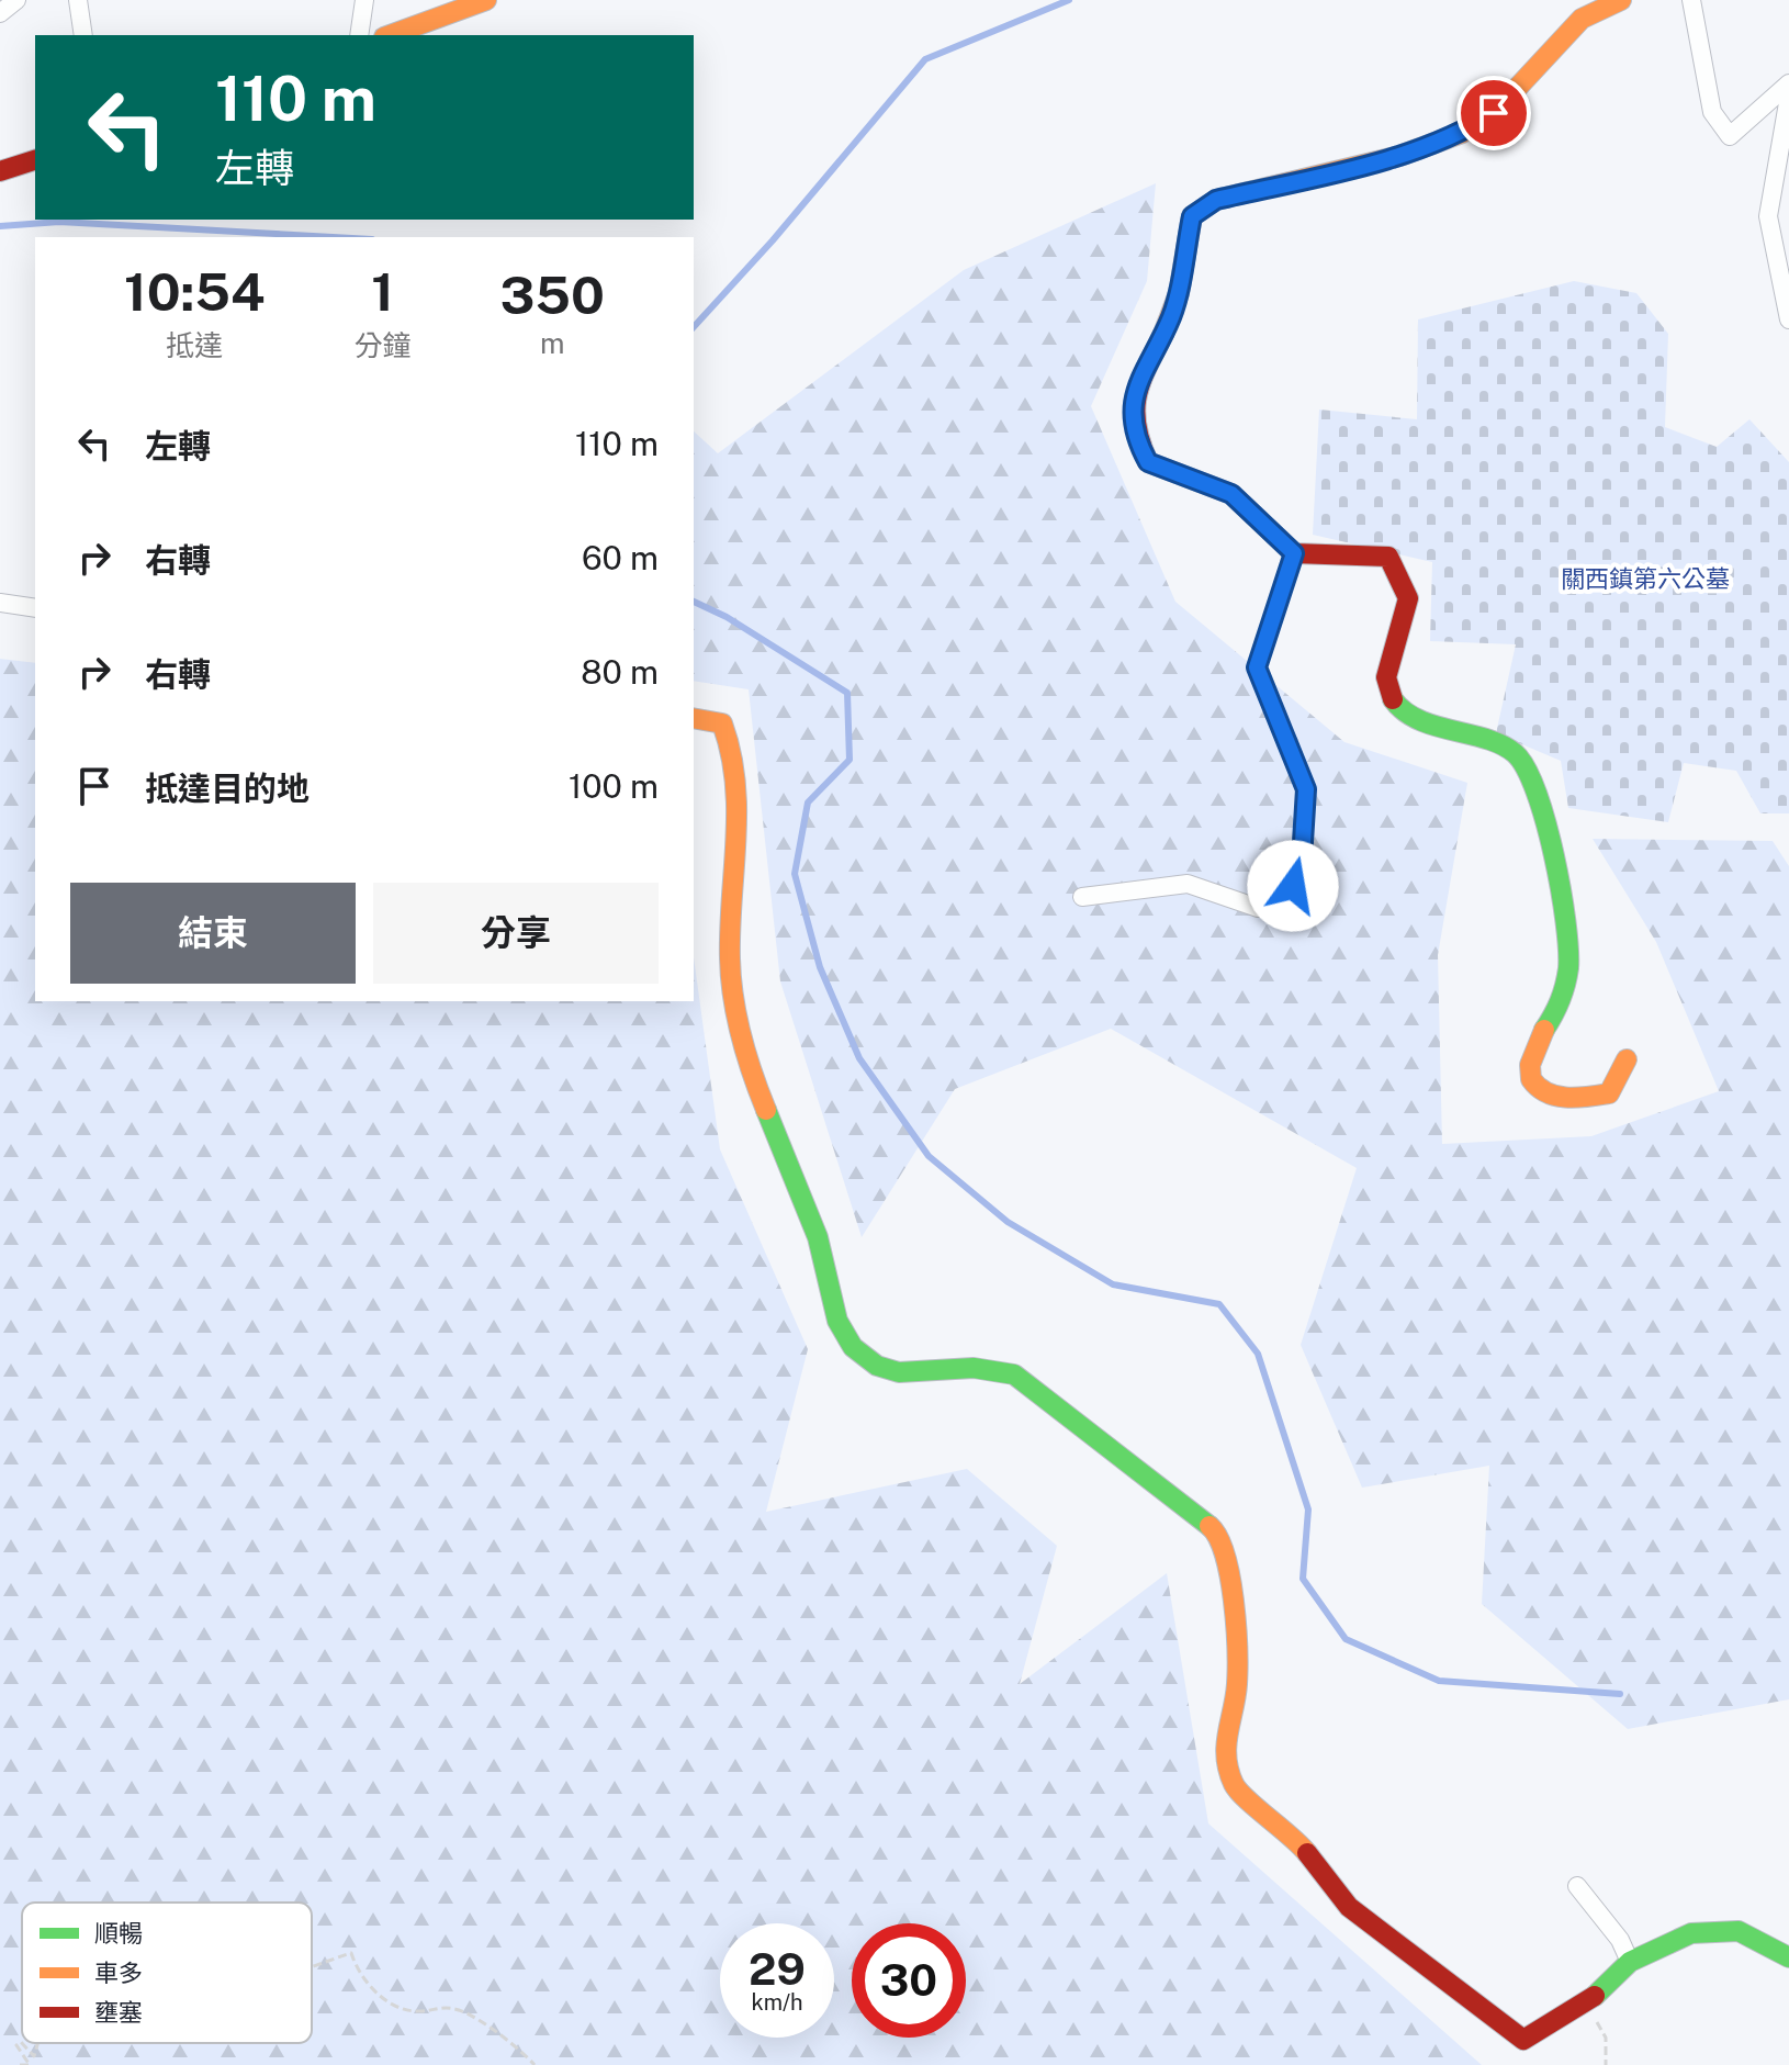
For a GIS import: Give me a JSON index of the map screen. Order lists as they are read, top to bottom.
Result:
{
  "parks": ["關西鎮第六公墓"],
  "legend": ["順暢", "車多", "壅塞"],
  "page": {
    "turn": ["110 m", "左轉"],
    "eta": [
      "10:54",
      "抵達",
      "1",
      "分鐘",
      "350",
      "m"
    ],
    "list": [
      {
        "name": "左轉",
        "value": "110 m"
      },
      {
        "name": "右轉",
        "value": "60 m"
      },
      {
        "name": "右轉",
        "value": "80 m"
      },
      {
        "name": "抵達目的地",
        "value": "100 m"
      }
    ],
    "buttons": ["結束", "分享"],
    "speed": "29 km/h",
    "limit": "30"
  }
}
